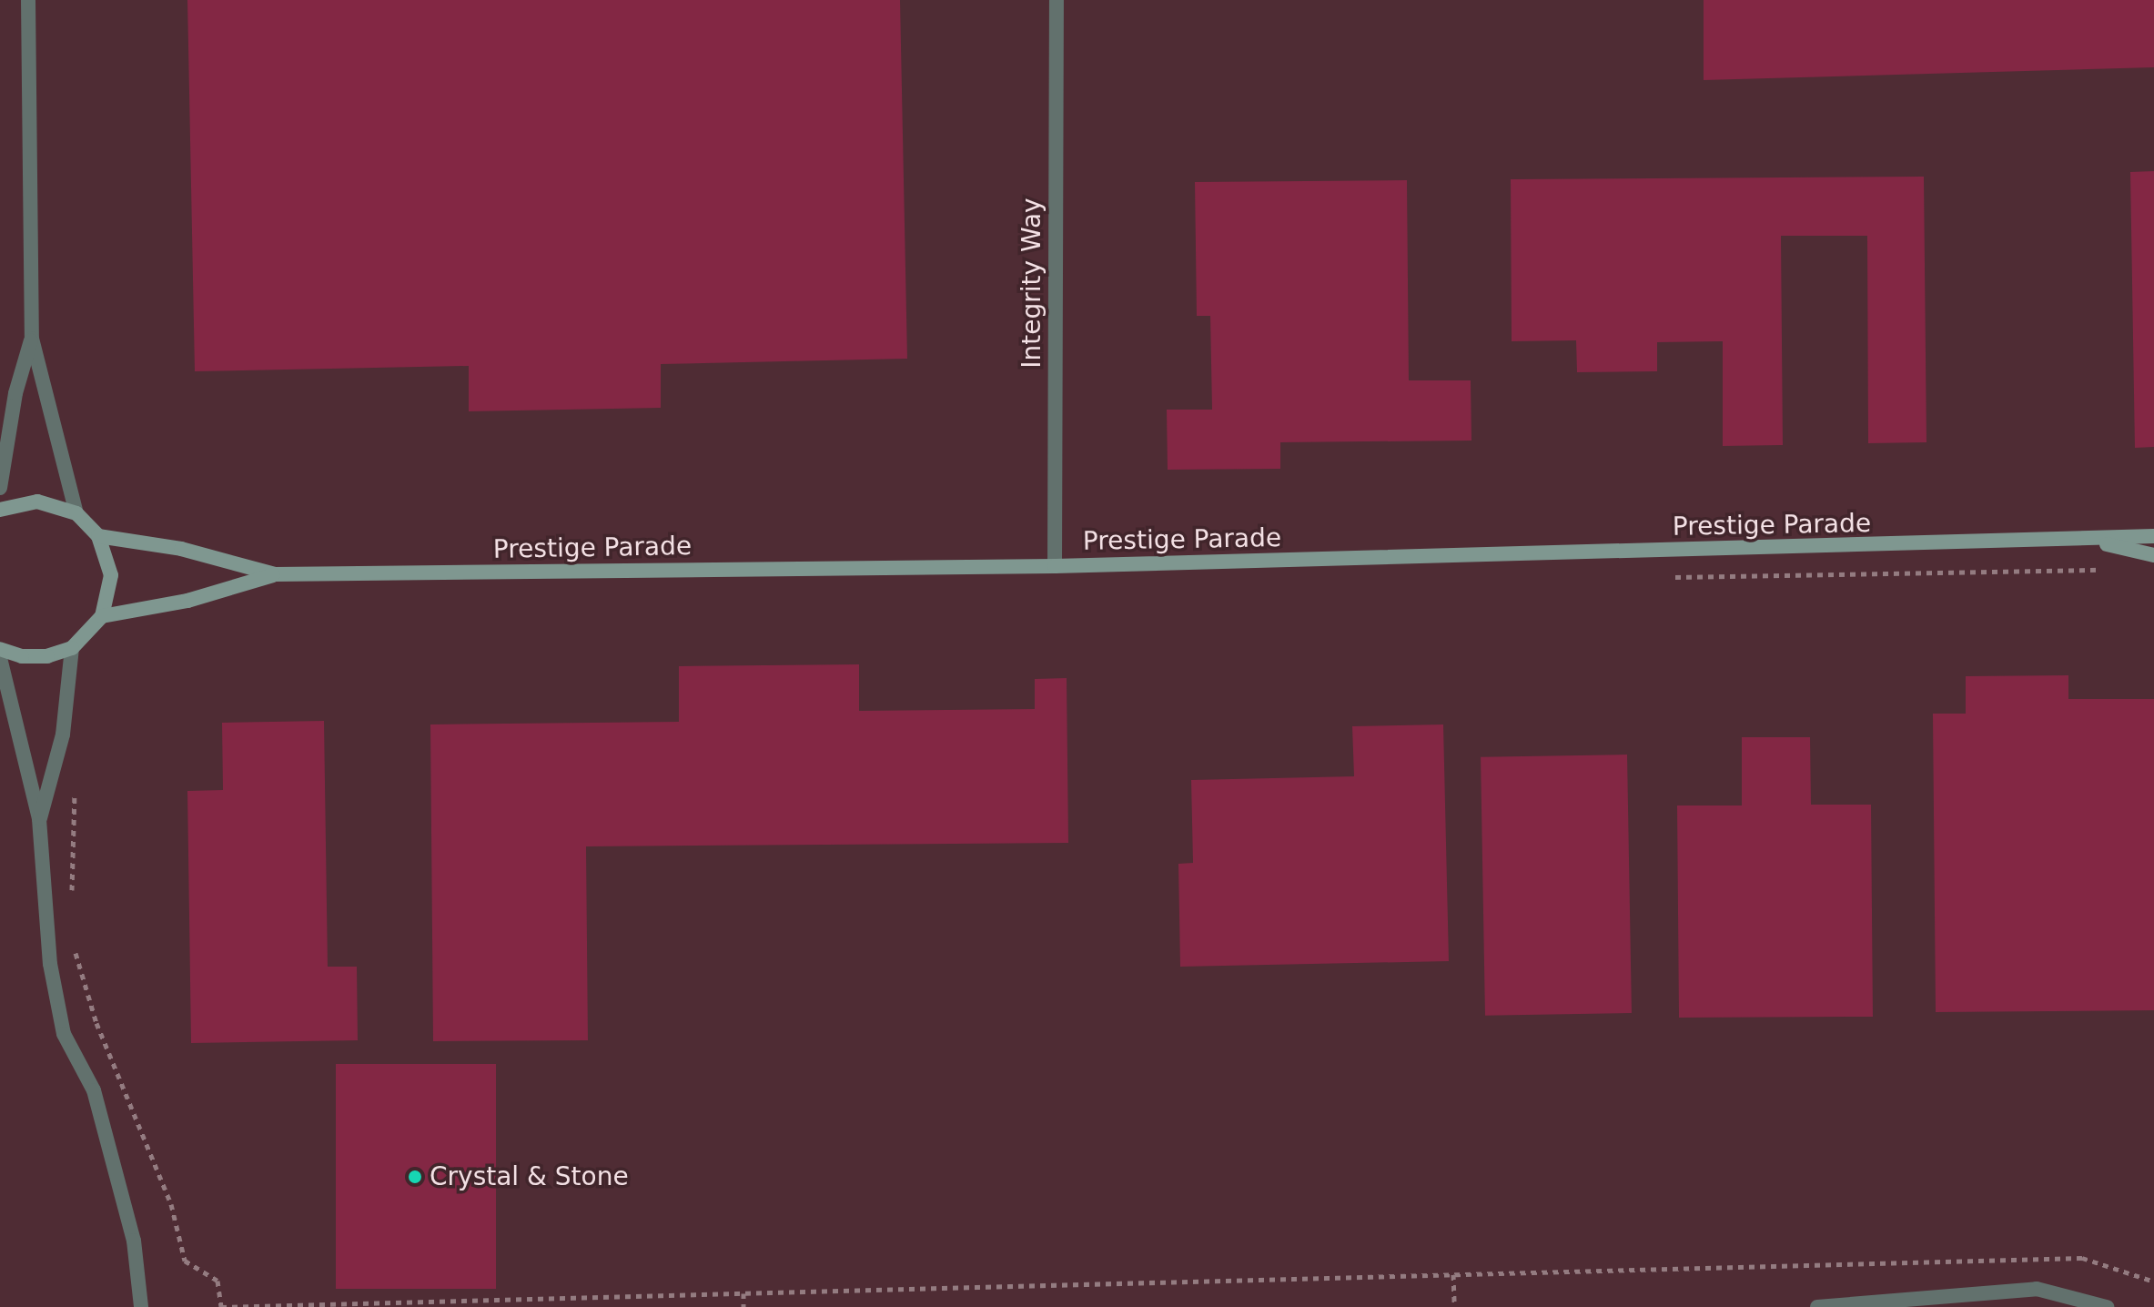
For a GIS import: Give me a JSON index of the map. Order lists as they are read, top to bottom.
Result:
{
  "streets": {
    "street": ["Integrity Way", "Prestige Parade"]
  },
  "crossings": [
    ["Integrity Way", "Prestige Parade"]
  ],
  "places": ["Crystal & Stone"]
}
